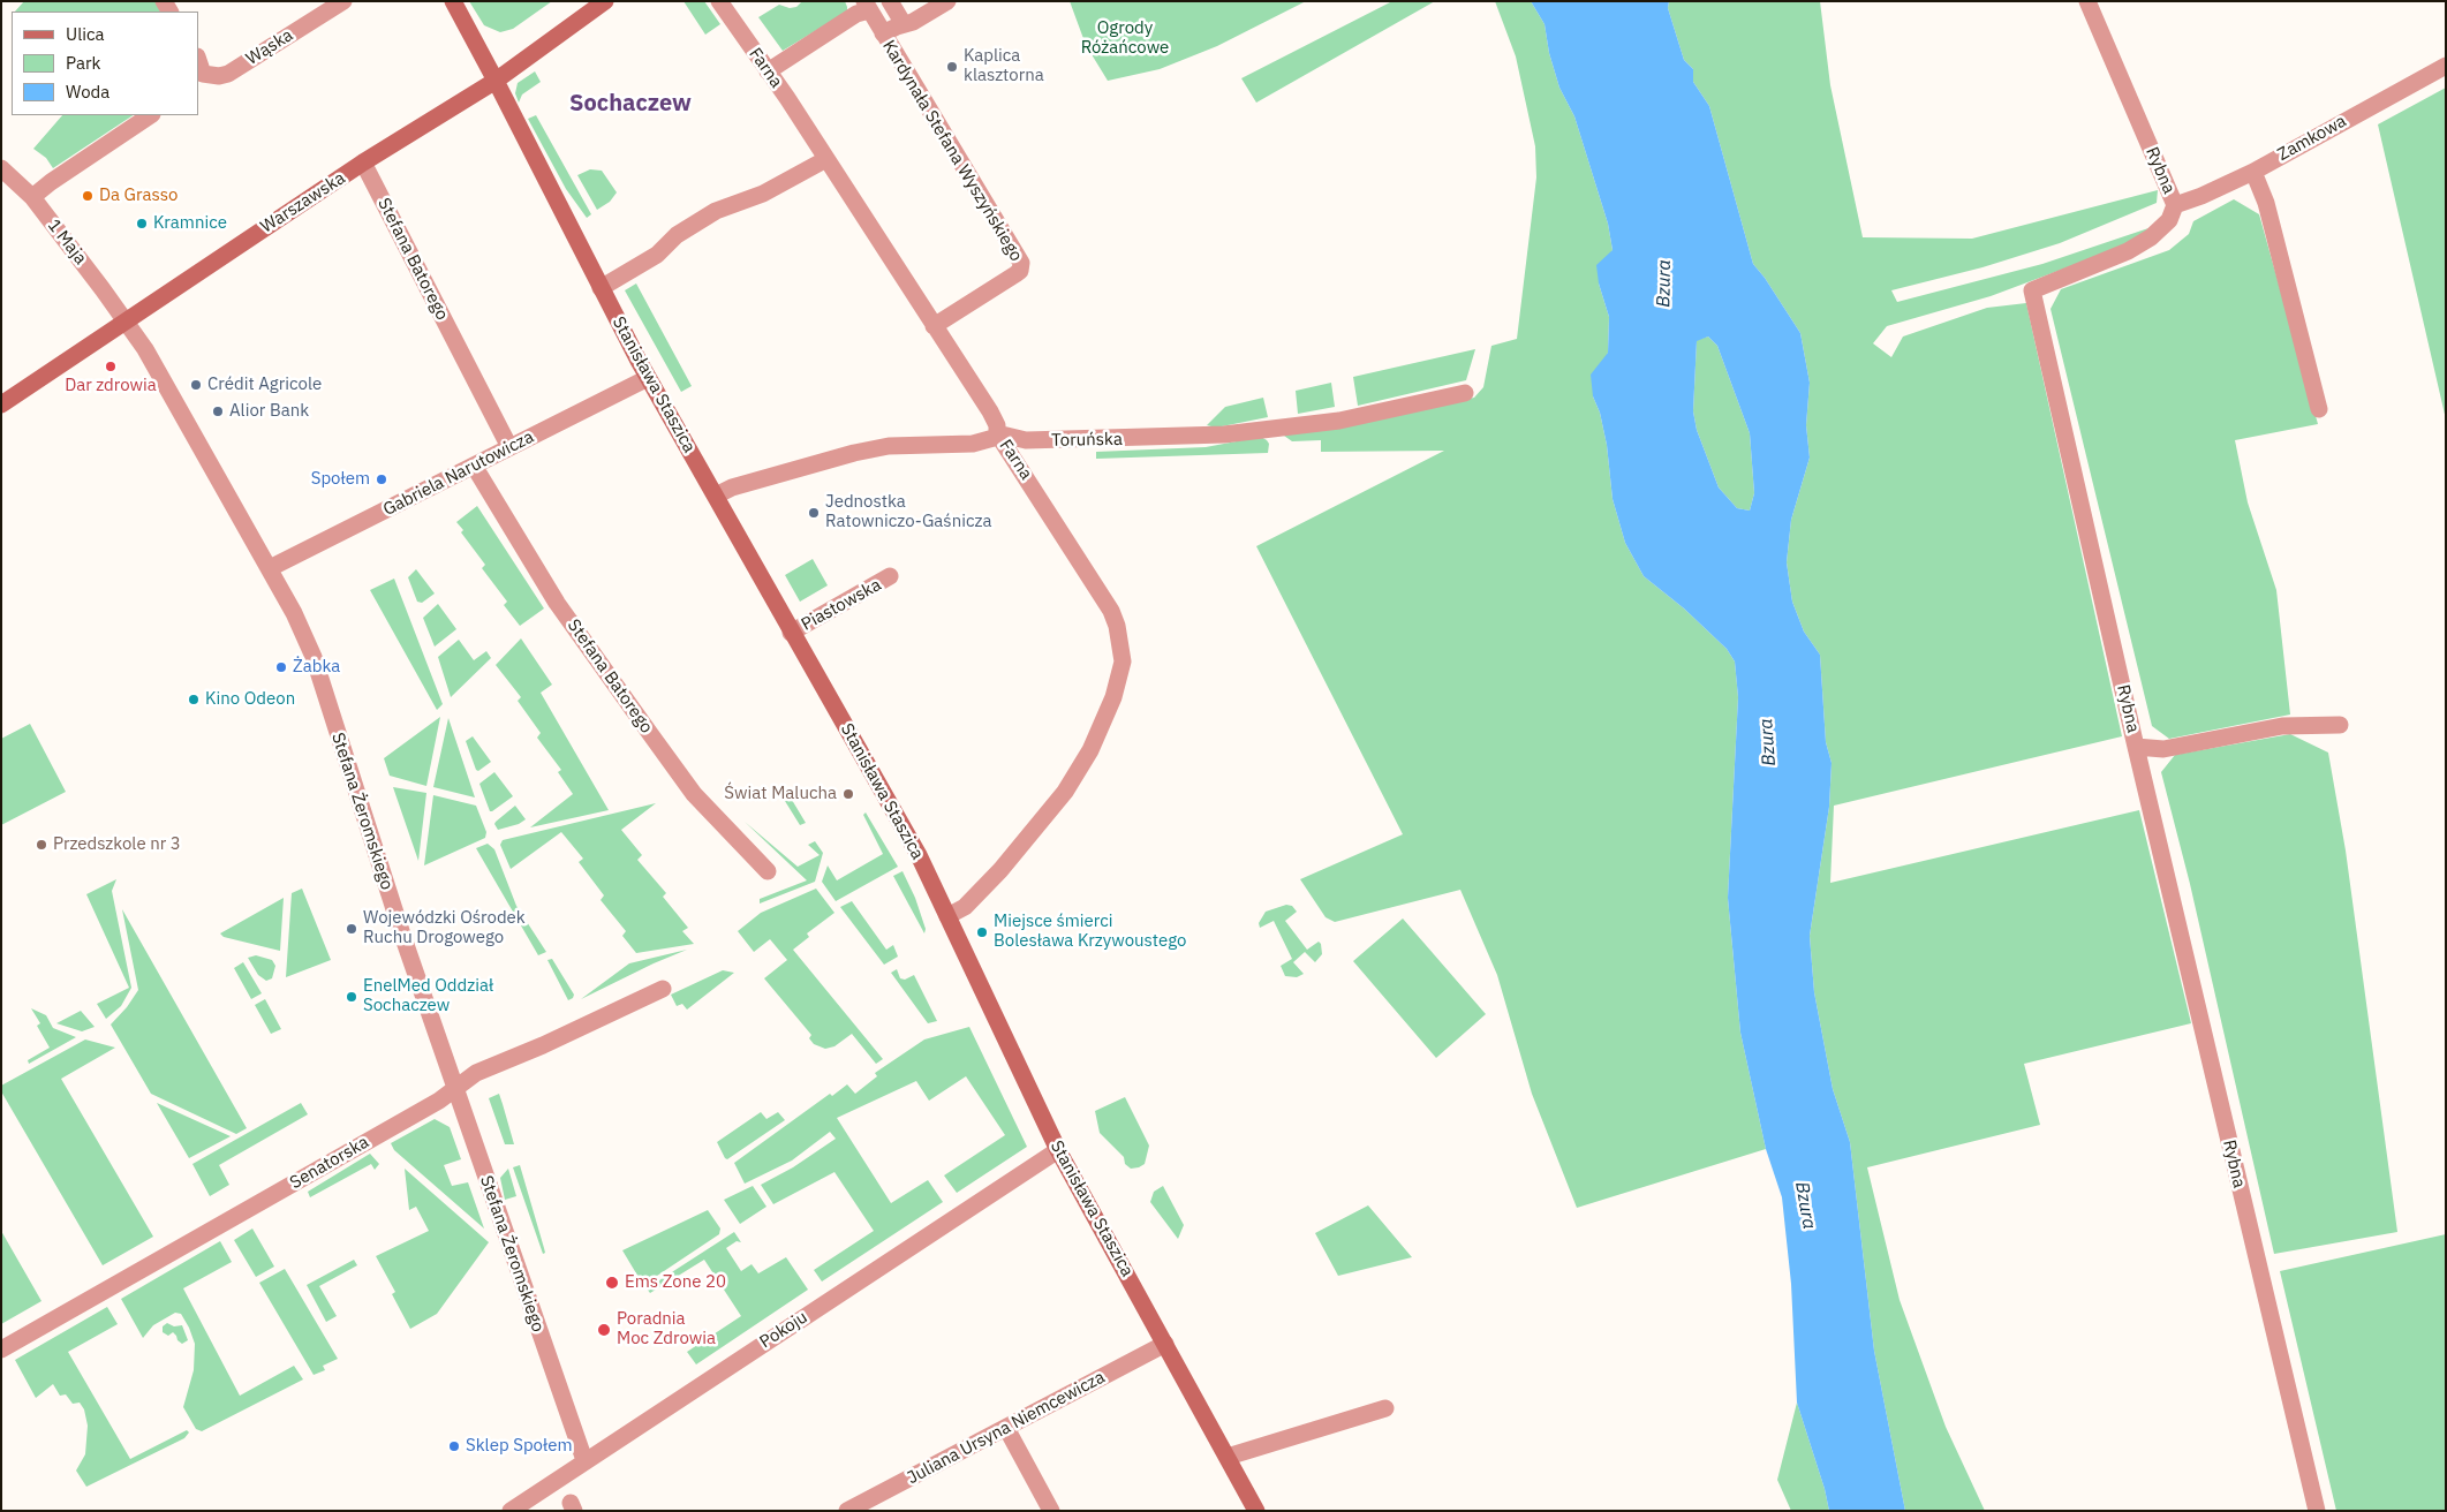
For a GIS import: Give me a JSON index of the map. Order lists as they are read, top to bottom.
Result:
{
  "streets": {
    "street": [
      "Wąska",
      "Farna",
      "Zamkowa",
      "Kardynała Stefana Wyszyńskiego",
      "Rybna",
      "Warszawska",
      "1 Maja",
      "Stefana Batorego",
      "Stanisława Staszica",
      "Toruńska",
      "Gabriela Narutowicza",
      "Piastowska",
      "Stefana Żeromskiego",
      "Senatorska",
      "Pokoju",
      "Juliana Ursyna Niemcewicza"
    ]
  },
  "crossings": [
    ["Farna", "Kardynała Stefana Wyszyńskiego"],
    ["Farna", "Stanisława Staszica"],
    ["Farna", "Toruńska"],
    ["Zamkowa", "Rybna"],
    ["Warszawska", "1 Maja"],
    ["Warszawska", "Stefana Batorego"],
    ["Warszawska", "Stanisława Staszica"],
    ["Warszawska", "Stefana Żeromskiego"],
    ["1 Maja", "Stefana Żeromskiego"],
    ["Stefana Batorego", "Gabriela Narutowicza"],
    ["Stanisława Staszica", "Gabriela Narutowicza"],
    ["Stanisława Staszica", "Piastowska"],
    ["Stanisława Staszica", "Pokoju"],
    ["Stanisława Staszica", "Juliana Ursyna Niemcewicza"],
    ["Gabriela Narutowicza", "Stefana Żeromskiego"],
    ["Stefana Żeromskiego", "Senatorska"],
    ["Stefana Żeromskiego", "Pokoju"]
  ],
  "districts": ["Sochaczew"],
  "water": ["Bzura"],
  "parks": ["Ogrody Różańcowe"],
  "places": [
    "Kaplica klasztorna",
    "Da Grasso",
    "Kramnice",
    "Dar zdrowia",
    "Crédit Agricole",
    "Alior Bank",
    "Społem",
    "Jednostka Ratowniczo-Gaśnicza",
    "Żabka",
    "Kino Odeon",
    "Świat Malucha",
    "Przedszkole nr 3",
    "Wojewódzki Ośrodek Ruchu Drogowego",
    "Miejsce śmierci Bolesława Krzywoustego",
    "EnelMed Oddział Sochaczew",
    "Ems Zone 20",
    "Poradnia Moc Zdrowia",
    "Sklep Społem"
  ],
  "legend": ["Ulica", "Park", "Woda"]
}
